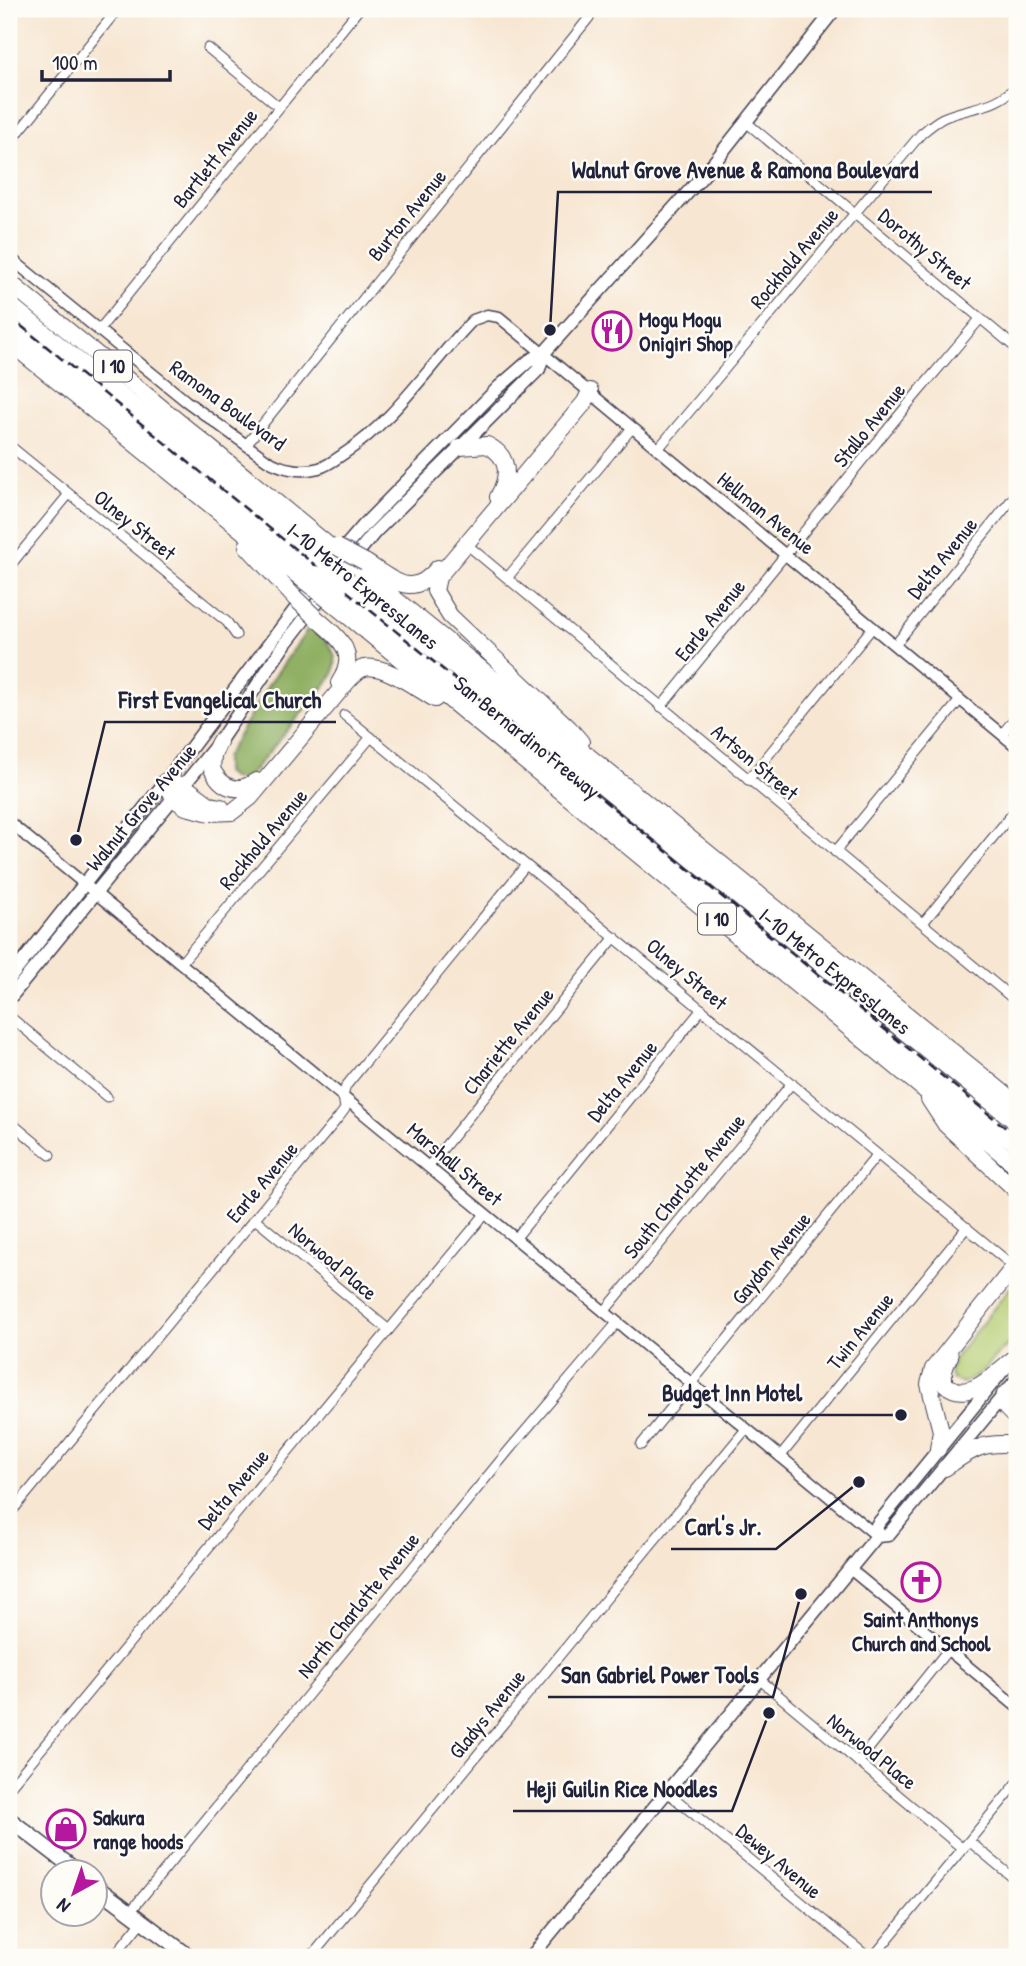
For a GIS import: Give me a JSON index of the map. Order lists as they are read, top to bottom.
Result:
{
  "streets": {
    "highway": ["I 10", "I-10 Metro ExpressLanes", "San Bernardino Freeway"],
    "main road": ["Walnut Grove Avenue"],
    "street": [
      "Bartlett Avenue",
      "Burton Avenue",
      "Dorothy Street",
      "Rockhold Avenue",
      "Ramona Boulevard",
      "Stallo Avenue",
      "Hellman Avenue",
      "Olney Street",
      "Delta Avenue",
      "Earle Avenue",
      "Artson Street",
      "Chariette Avenue",
      "Marshall Street",
      "South Charlotte Avenue",
      "Gaydon Avenue",
      "Norwood Place",
      "Twin Avenue",
      "North Charlotte Avenue",
      "Gladys Avenue",
      "Dewey Avenue"
    ]
  },
  "crossings": [
    ["Bartlett Avenue", "Ramona Boulevard"],
    ["Burton Avenue", "Ramona Boulevard"],
    ["Dorothy Street", "Rockhold Avenue"],
    ["Dorothy Street", "Stallo Avenue"],
    ["Dorothy Street", "Walnut Grove Avenue"],
    ["Rockhold Avenue", "Hellman Avenue"],
    ["Rockhold Avenue", "Olney Street"],
    ["Rockhold Avenue", "Marshall Street"],
    ["Ramona Boulevard", "Hellman Avenue"],
    ["Stallo Avenue", "Hellman Avenue"],
    ["Stallo Avenue", "Earle Avenue"],
    ["Hellman Avenue", "Delta Avenue"],
    ["Hellman Avenue", "Earle Avenue"],
    ["Hellman Avenue", "Walnut Grove Avenue"],
    ["Olney Street", "Delta Avenue"],
    ["Olney Street", "Earle Avenue"],
    ["Olney Street", "Chariette Avenue"],
    ["Olney Street", "South Charlotte Avenue"],
    ["Olney Street", "Gaydon Avenue"],
    ["Olney Street", "Twin Avenue"],
    ["Delta Avenue", "Marshall Street"],
    ["Delta Avenue", "Norwood Place"],
    ["I-10 Metro ExpressLanes", "San Bernardino Freeway"],
    ["Earle Avenue", "Artson Street"],
    ["Earle Avenue", "Marshall Street"],
    ["Earle Avenue", "Norwood Place"],
    ["Walnut Grove Avenue", "Marshall Street"],
    ["Chariette Avenue", "Marshall Street"],
    ["Marshall Street", "South Charlotte Avenue"],
    ["Marshall Street", "Gaydon Avenue"],
    ["Marshall Street", "Twin Avenue"],
    ["Marshall Street", "North Charlotte Avenue"],
    ["Marshall Street", "Gladys Avenue"]
  ],
  "places": {
    "other": [
      "Walnut Grove Avenue & Ramona Boulevard",
      "First Evangelical Church",
      "Budget Inn Motel",
      "Carl's Jr.",
      "San Gabriel Power Tools",
      "Heji Guilin Rice Noodles"
    ],
    "restaurant": ["Mogu Mogu Onigiri Shop"],
    "church": ["Saint Anthonys Church and School"],
    "shop": ["Sakura range hoods"]
  },
  "scale_bar": "100 m",
  "north": "bottom left"
}
